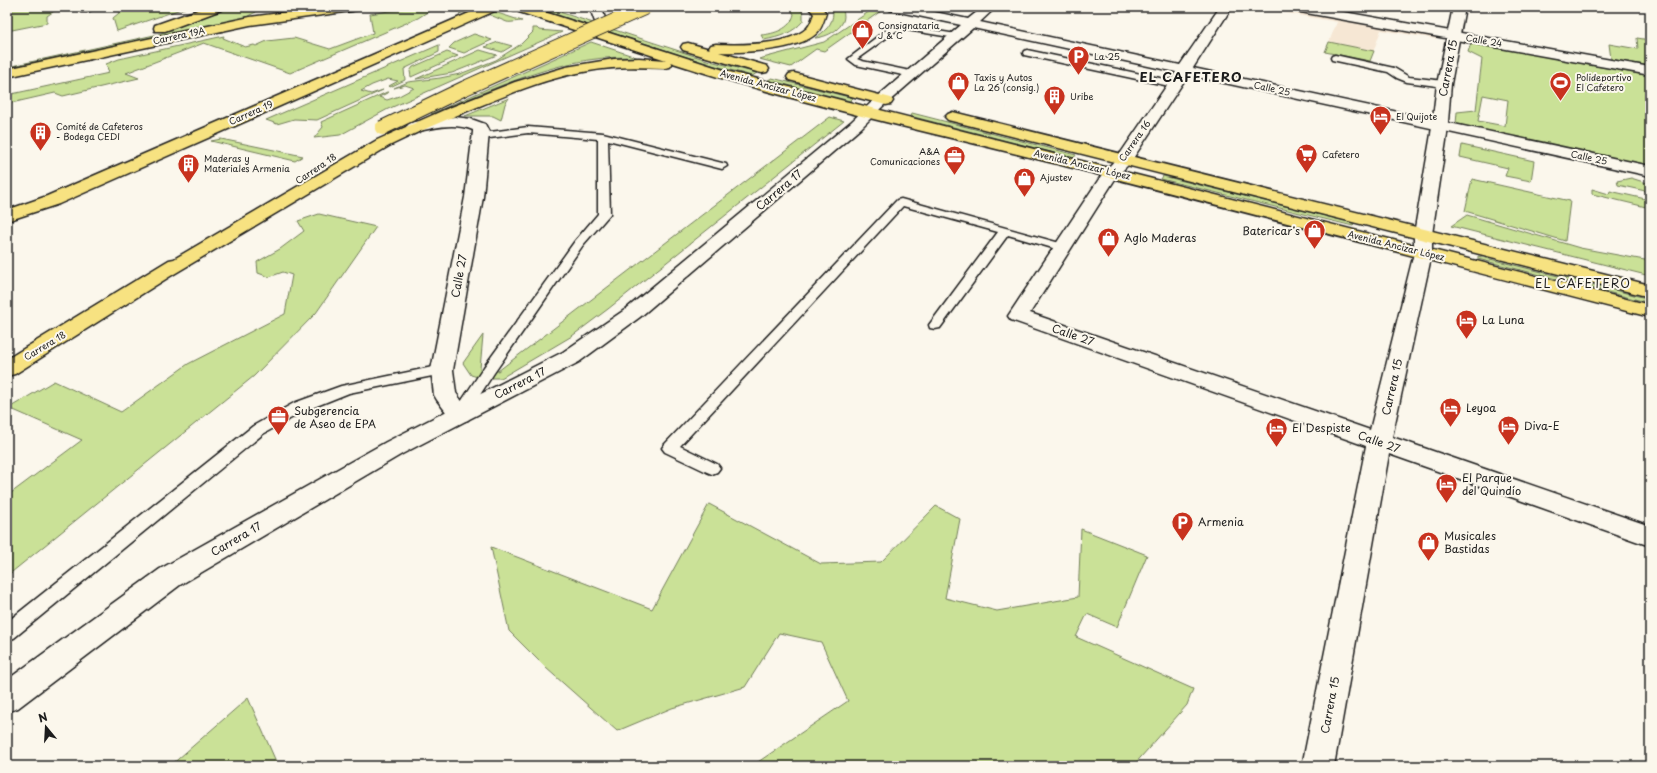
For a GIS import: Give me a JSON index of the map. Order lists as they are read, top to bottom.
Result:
{
  "streets": {
    "main road": [
      "Carrera 19A",
      "Avenida Ancizar López",
      "Carrera 19",
      "Carrera 18"
    ],
    "street": [
      "Calle 24",
      "Carrera 15",
      "Calle 25",
      "Carrera 16",
      "Carrera 17",
      "Calle 27"
    ]
  },
  "crossings": [
    ["Calle 24", "Carrera 15"],
    ["Carrera 15", "Avenida Ancizar López"],
    ["Carrera 15", "Calle 25"],
    ["Carrera 15", "Calle 27"],
    ["Avenida Ancizar López", "Carrera 16"],
    ["Avenida Ancizar López", "Carrera 17"],
    ["Calle 25", "Carrera 16"],
    ["Calle 25", "Carrera 17"],
    ["Carrera 16", "Calle 27"],
    ["Carrera 17", "Calle 27"]
  ],
  "districts": ["EL CAFETERO", "EL CAFETERO"],
  "places": {
    "shop": [
      "Consignataria J & C",
      "Taxis y Autos La 26 (consig.)",
      "Ajustev",
      "Batericar's",
      "Aglo Maderas",
      "Musicales Bastidas"
    ],
    "parking": ["La 25", "Armenia"],
    "sports": ["Polideportivo El Cafetero"],
    "building": ["Uribe", "Comité de Cafeteros - Bodega CEDI", "Maderas y Materiales Armenia"],
    "hotel": [
      "El Quijote",
      "La Luna",
      "Leyoa",
      "Diva-E",
      "El Despiste",
      "El Parque del Quindío"
    ],
    "supermarket": ["Cafetero"],
    "office": ["A&A Comunicaciones", "Subgerencia de Aseo de EPA"]
  },
  "north": "top"
}
